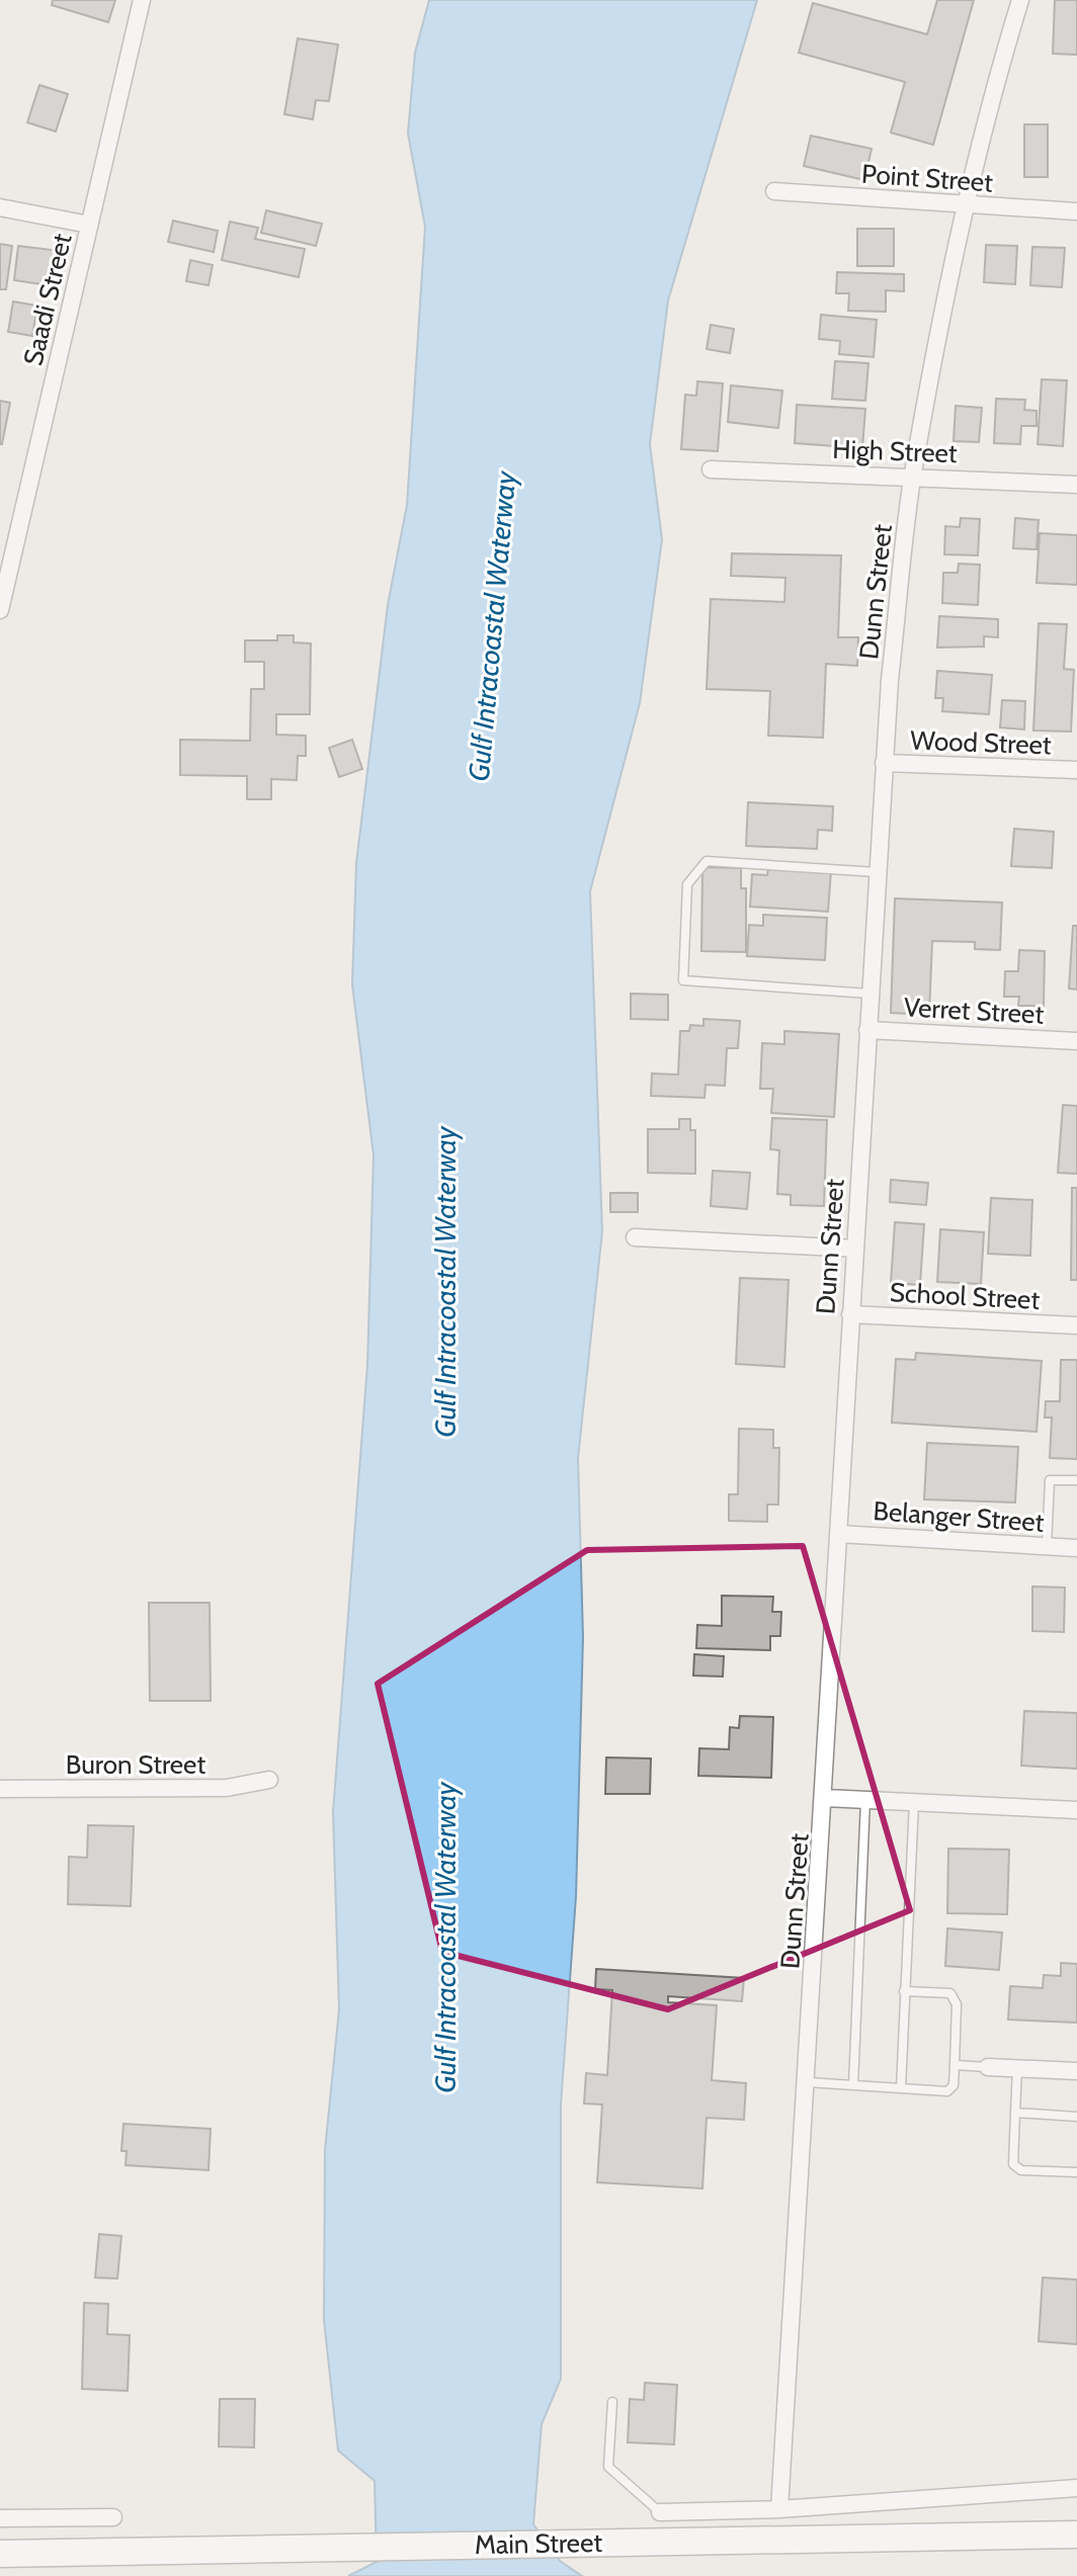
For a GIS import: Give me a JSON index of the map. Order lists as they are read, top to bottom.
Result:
{
  "streets": {
    "main road": ["Main Street"],
    "street": [
      "Point Street",
      "Saadi Street",
      "High Street",
      "Dunn Street",
      "Wood Street",
      "Verret Street",
      "School Street",
      "Belanger Street",
      "Buron Street"
    ]
  },
  "crossings": [
    ["Point Street", "Dunn Street"],
    ["High Street", "Dunn Street"],
    ["Dunn Street", "Wood Street"],
    ["Dunn Street", "Verret Street"],
    ["Dunn Street", "School Street"],
    ["Dunn Street", "Belanger Street"]
  ],
  "water": ["Gulf Intracoastal Waterway"]
}
